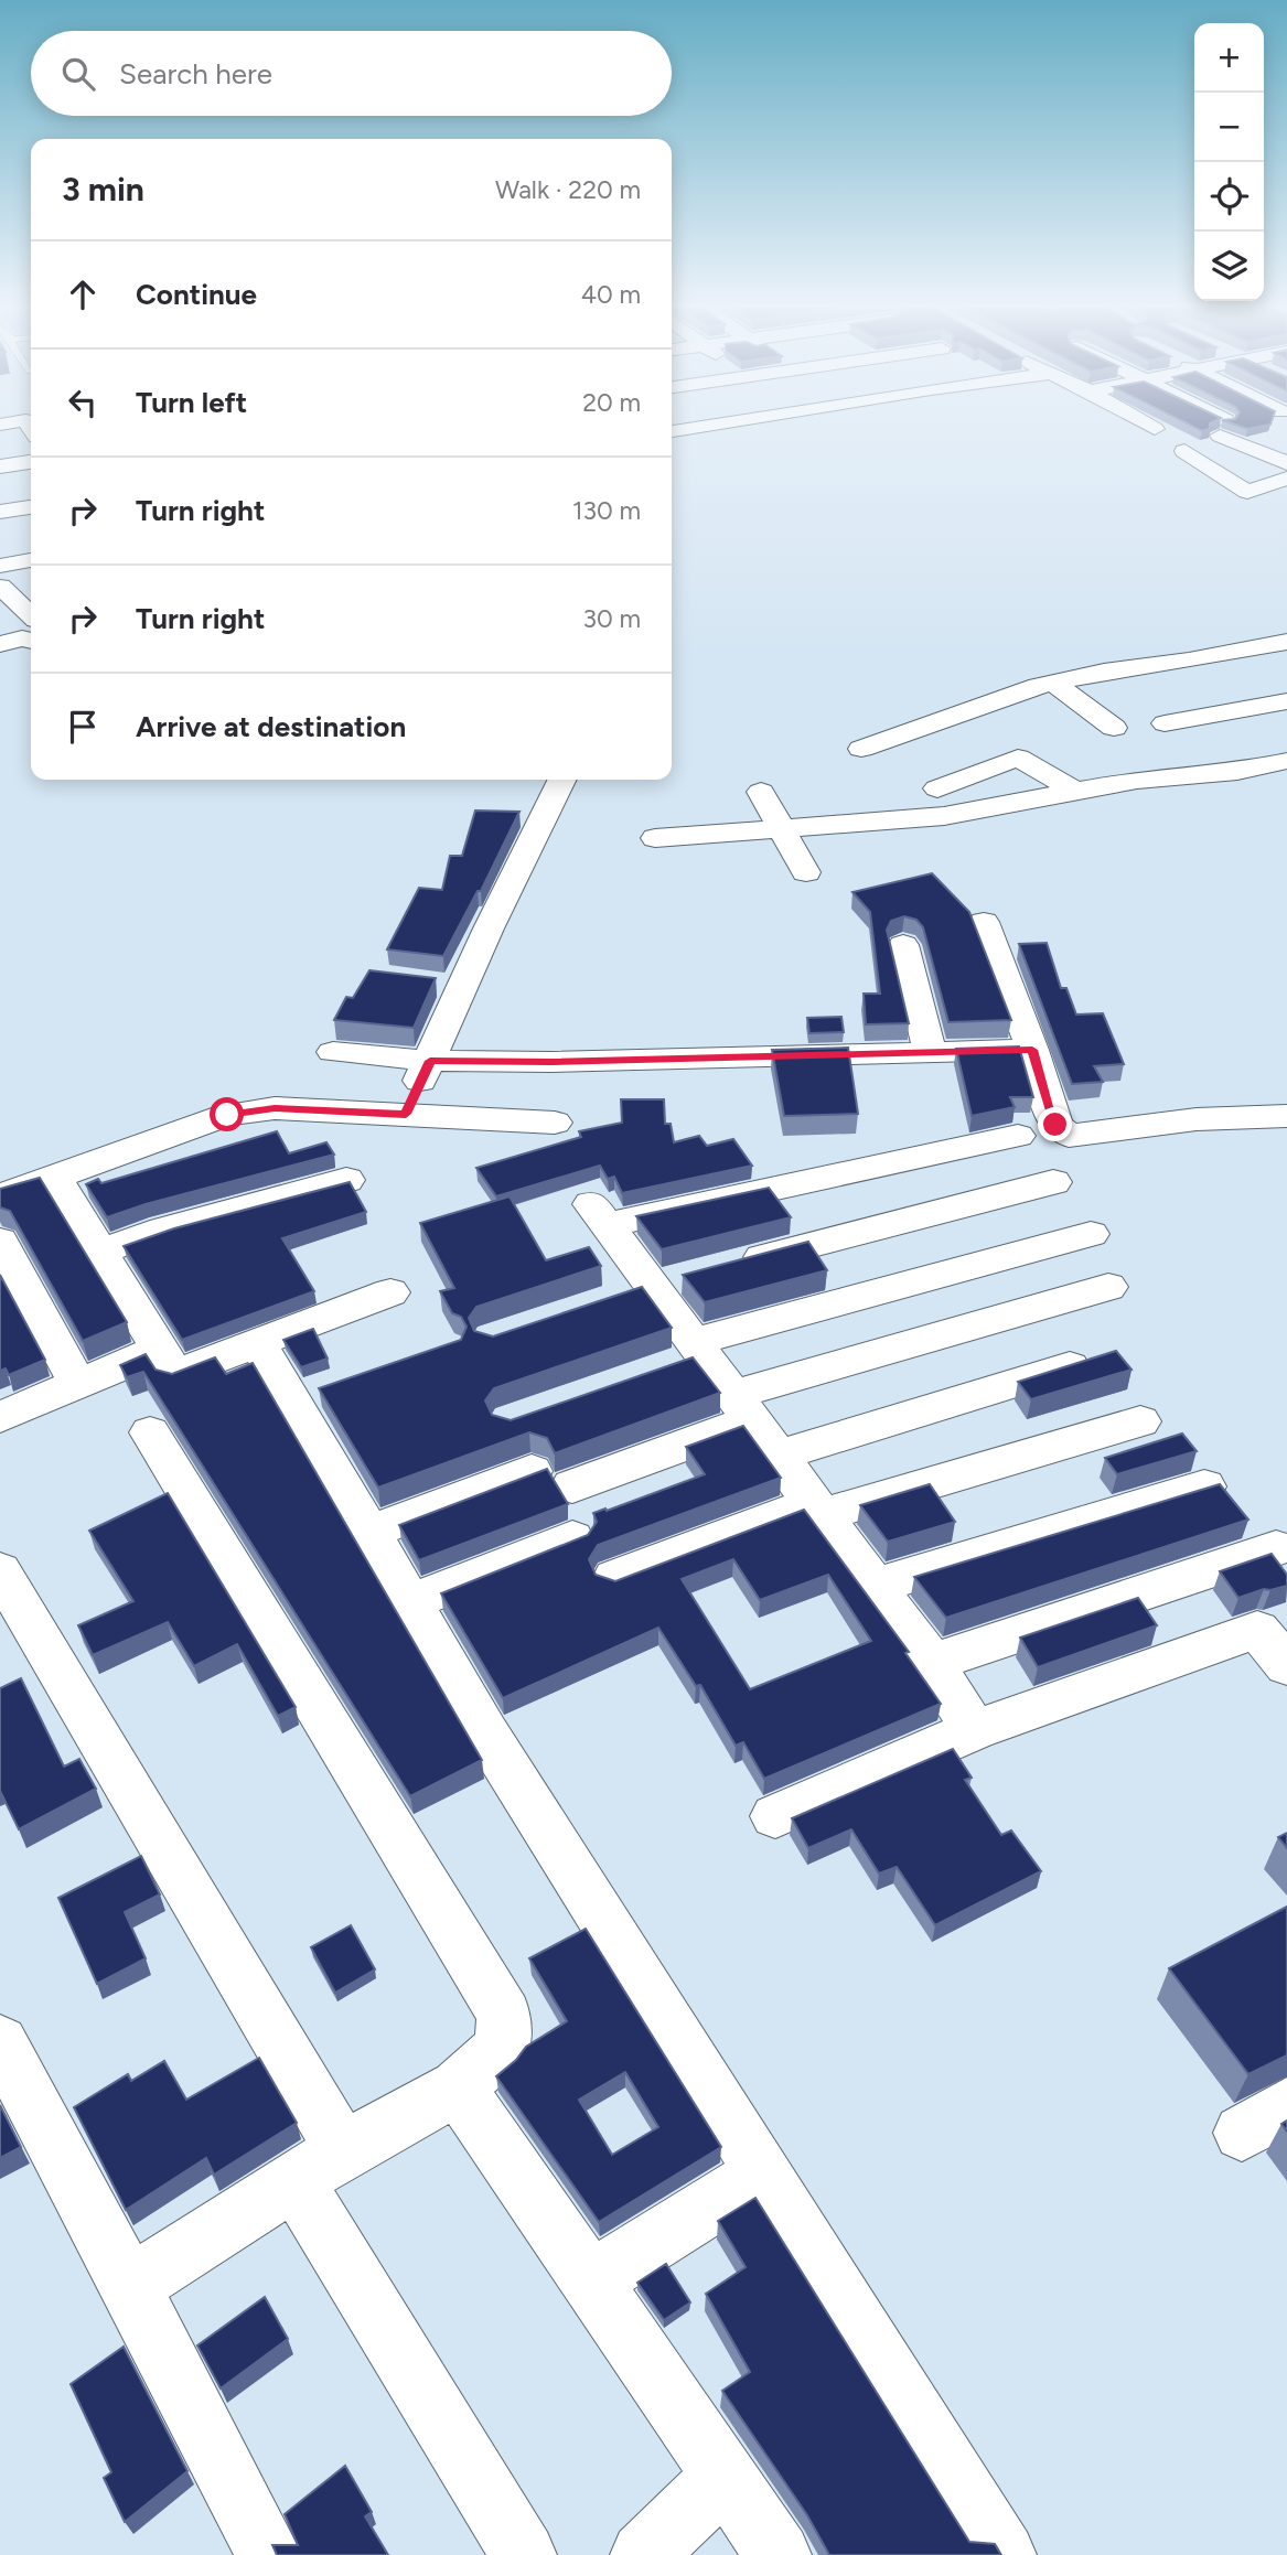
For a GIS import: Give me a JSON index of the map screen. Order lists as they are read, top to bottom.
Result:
{
  "page": {
    "map_buttons": ["+", "−"],
    "search": "Search here",
    "heading": ["3 min", "Walk · 220 m"],
    "list": [
      ["Continue", "40 m"],
      ["Turn left", "20 m"],
      ["Turn right", "130 m"],
      ["Turn right", "30 m"],
      "Arrive at destination"
    ]
  }
}
